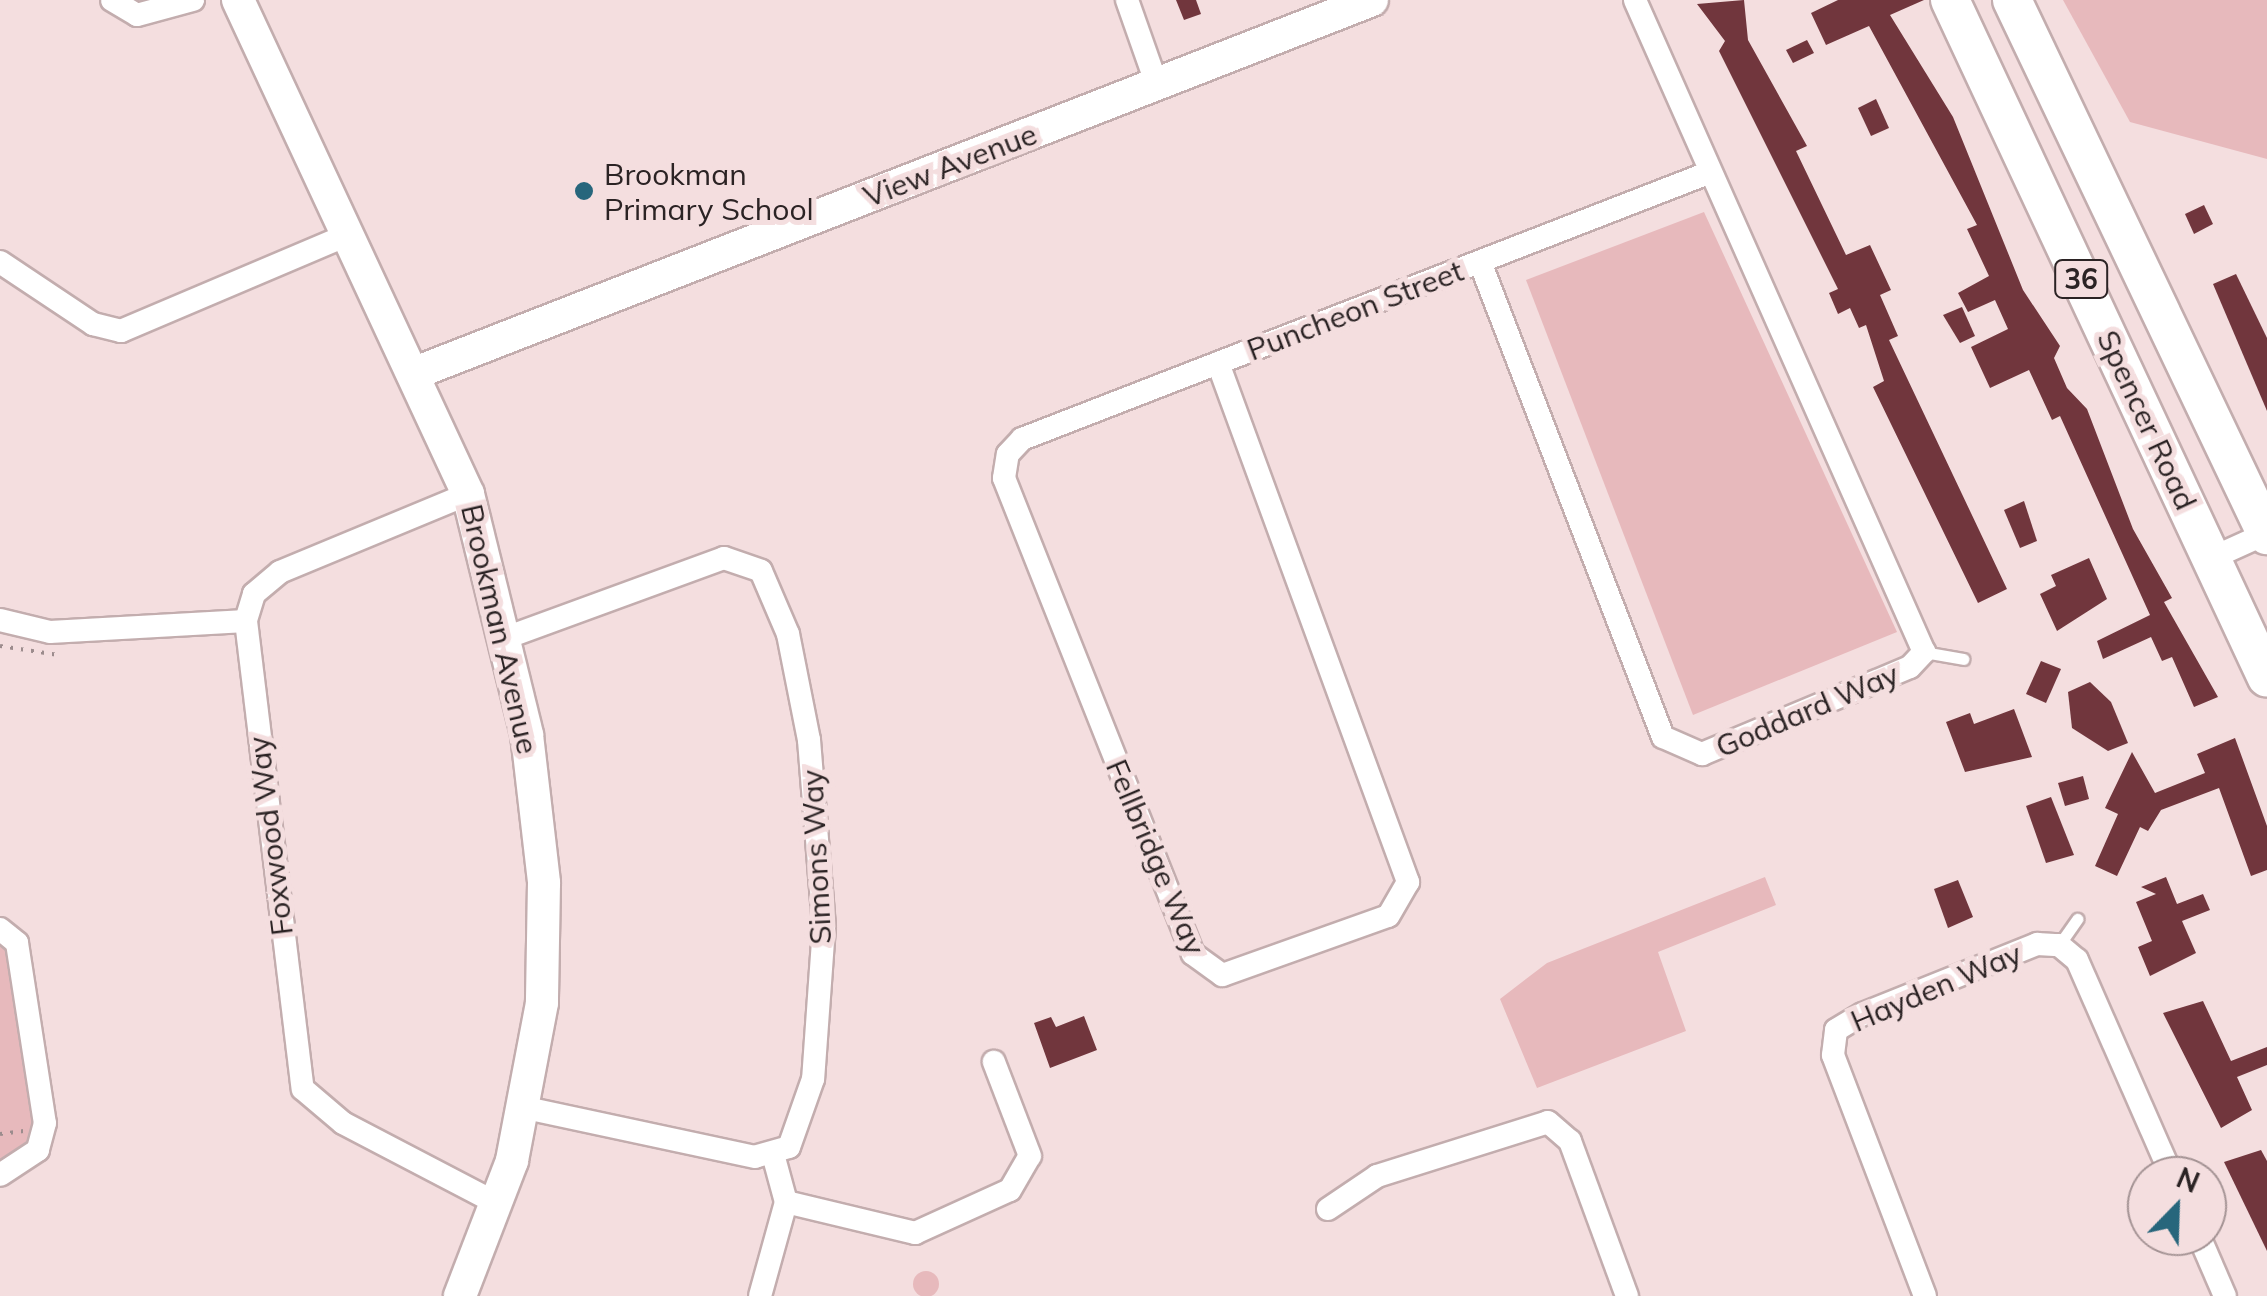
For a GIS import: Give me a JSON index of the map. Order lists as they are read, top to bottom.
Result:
{
  "streets": {
    "main road": ["36", "Spencer Road"],
    "street": [
      "View Avenue",
      "Puncheon Street",
      "Brookman Avenue",
      "Goddard Way",
      "Foxwood Way",
      "Simons Way",
      "Fellbridge Way",
      "Hayden Way"
    ]
  },
  "crossings": [
    ["View Avenue", "Brookman Avenue"],
    ["Puncheon Street", "Goddard Way"],
    ["Puncheon Street", "Fellbridge Way"],
    ["Brookman Avenue", "Foxwood Way"],
    ["Brookman Avenue", "Simons Way"]
  ],
  "places": ["Brookman Primary School"],
  "north": "top right"
}
